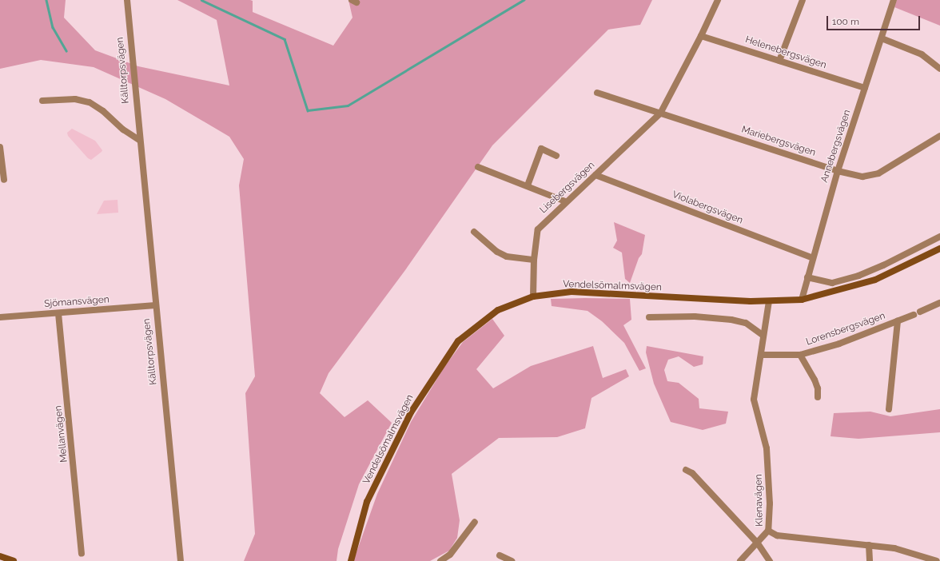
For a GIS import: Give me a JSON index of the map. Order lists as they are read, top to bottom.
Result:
{
  "streets": {
    "street": [
      "Helenebergsvägen",
      "Källtorpsvägen",
      "Mariebergsvägen",
      "Annebergsvägen",
      "Lisebergsvägen",
      "Violabergsvägen",
      "Vendelsömalmsvägen",
      "Sjömansvägen",
      "Lorensbergsvägen",
      "Mellanvägen",
      "Klenavägen"
    ]
  },
  "crossings": [
    ["Helenebergsvägen", "Annebergsvägen"],
    ["Helenebergsvägen", "Lisebergsvägen"],
    ["Källtorpsvägen", "Sjömansvägen"],
    ["Mariebergsvägen", "Annebergsvägen"],
    ["Mariebergsvägen", "Lisebergsvägen"],
    ["Annebergsvägen", "Violabergsvägen"],
    ["Annebergsvägen", "Vendelsömalmsvägen"],
    ["Lisebergsvägen", "Violabergsvägen"],
    ["Lisebergsvägen", "Vendelsömalmsvägen"],
    ["Vendelsömalmsvägen", "Klenavägen"],
    ["Sjömansvägen", "Mellanvägen"],
    ["Lorensbergsvägen", "Klenavägen"]
  ],
  "scale_bar": "100 m"
}
